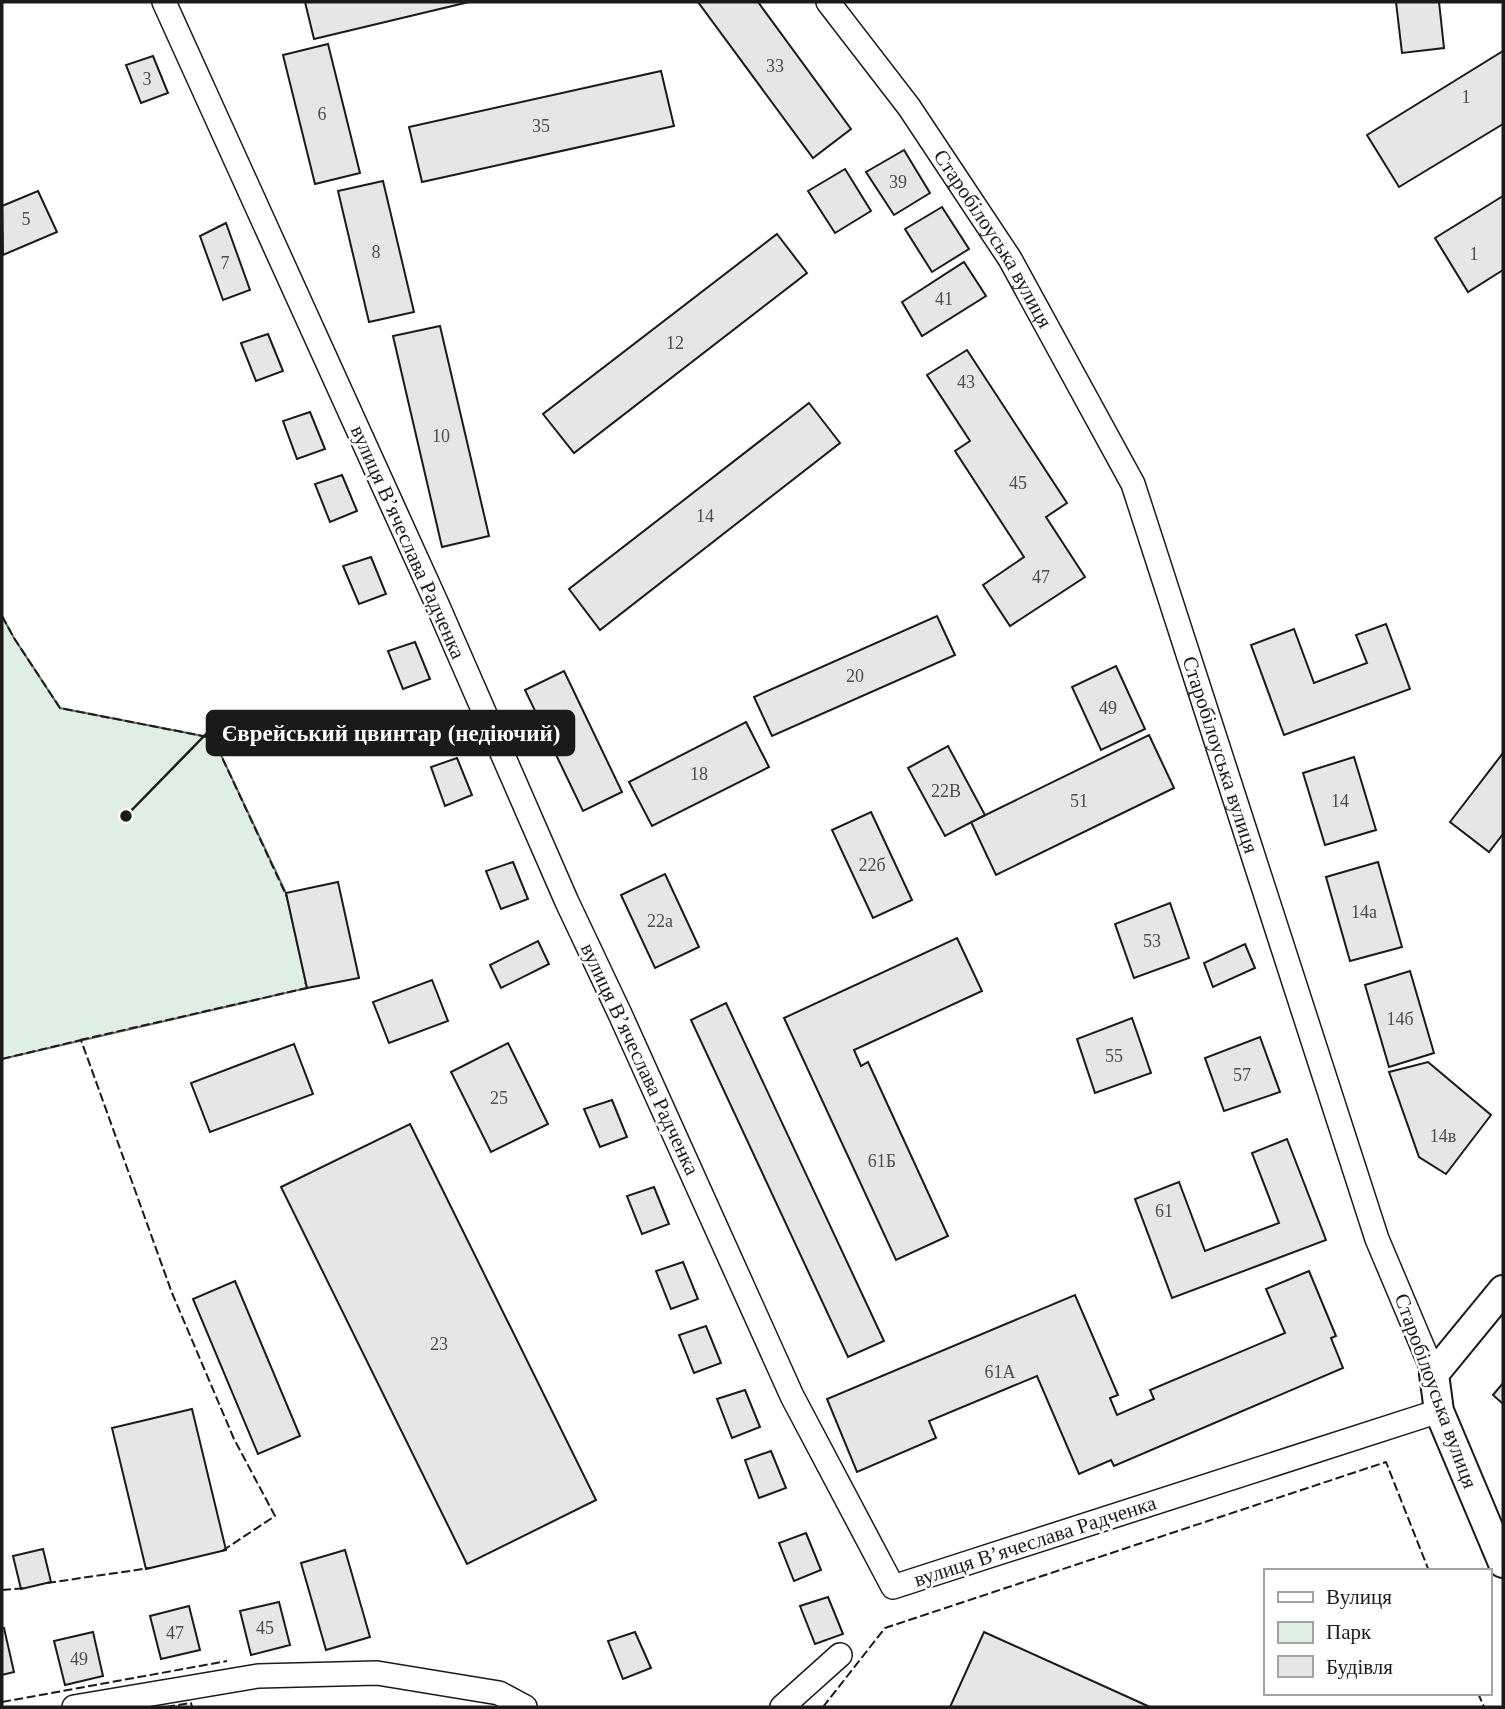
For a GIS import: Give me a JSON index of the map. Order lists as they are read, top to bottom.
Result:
{
  "streets": {
    "street": ["Старобілоуська вулиця", "вулиця Вʼячеслава Радченка"]
  },
  "crossings": [
    ["Старобілоуська вулиця", "вулиця Вʼячеслава Радченка"]
  ],
  "places": ["Єврейський цвинтар (недіючий)"],
  "house_numbers": [
    "33",
    "3",
    "1",
    "6",
    "35",
    "39",
    "5",
    "8",
    "1",
    "7",
    "41",
    "12",
    "43",
    "10",
    "45",
    "14",
    "47",
    "20",
    "49",
    "18",
    "22В",
    "51",
    "14",
    "22б",
    "14а",
    "22а",
    "53",
    "14б",
    "55",
    "57",
    "25",
    "14в",
    "61Б",
    "61",
    "23",
    "61А",
    "45",
    "47",
    "49"
  ],
  "legend": ["Вулиця", "Парк", "Будівля"]
}
